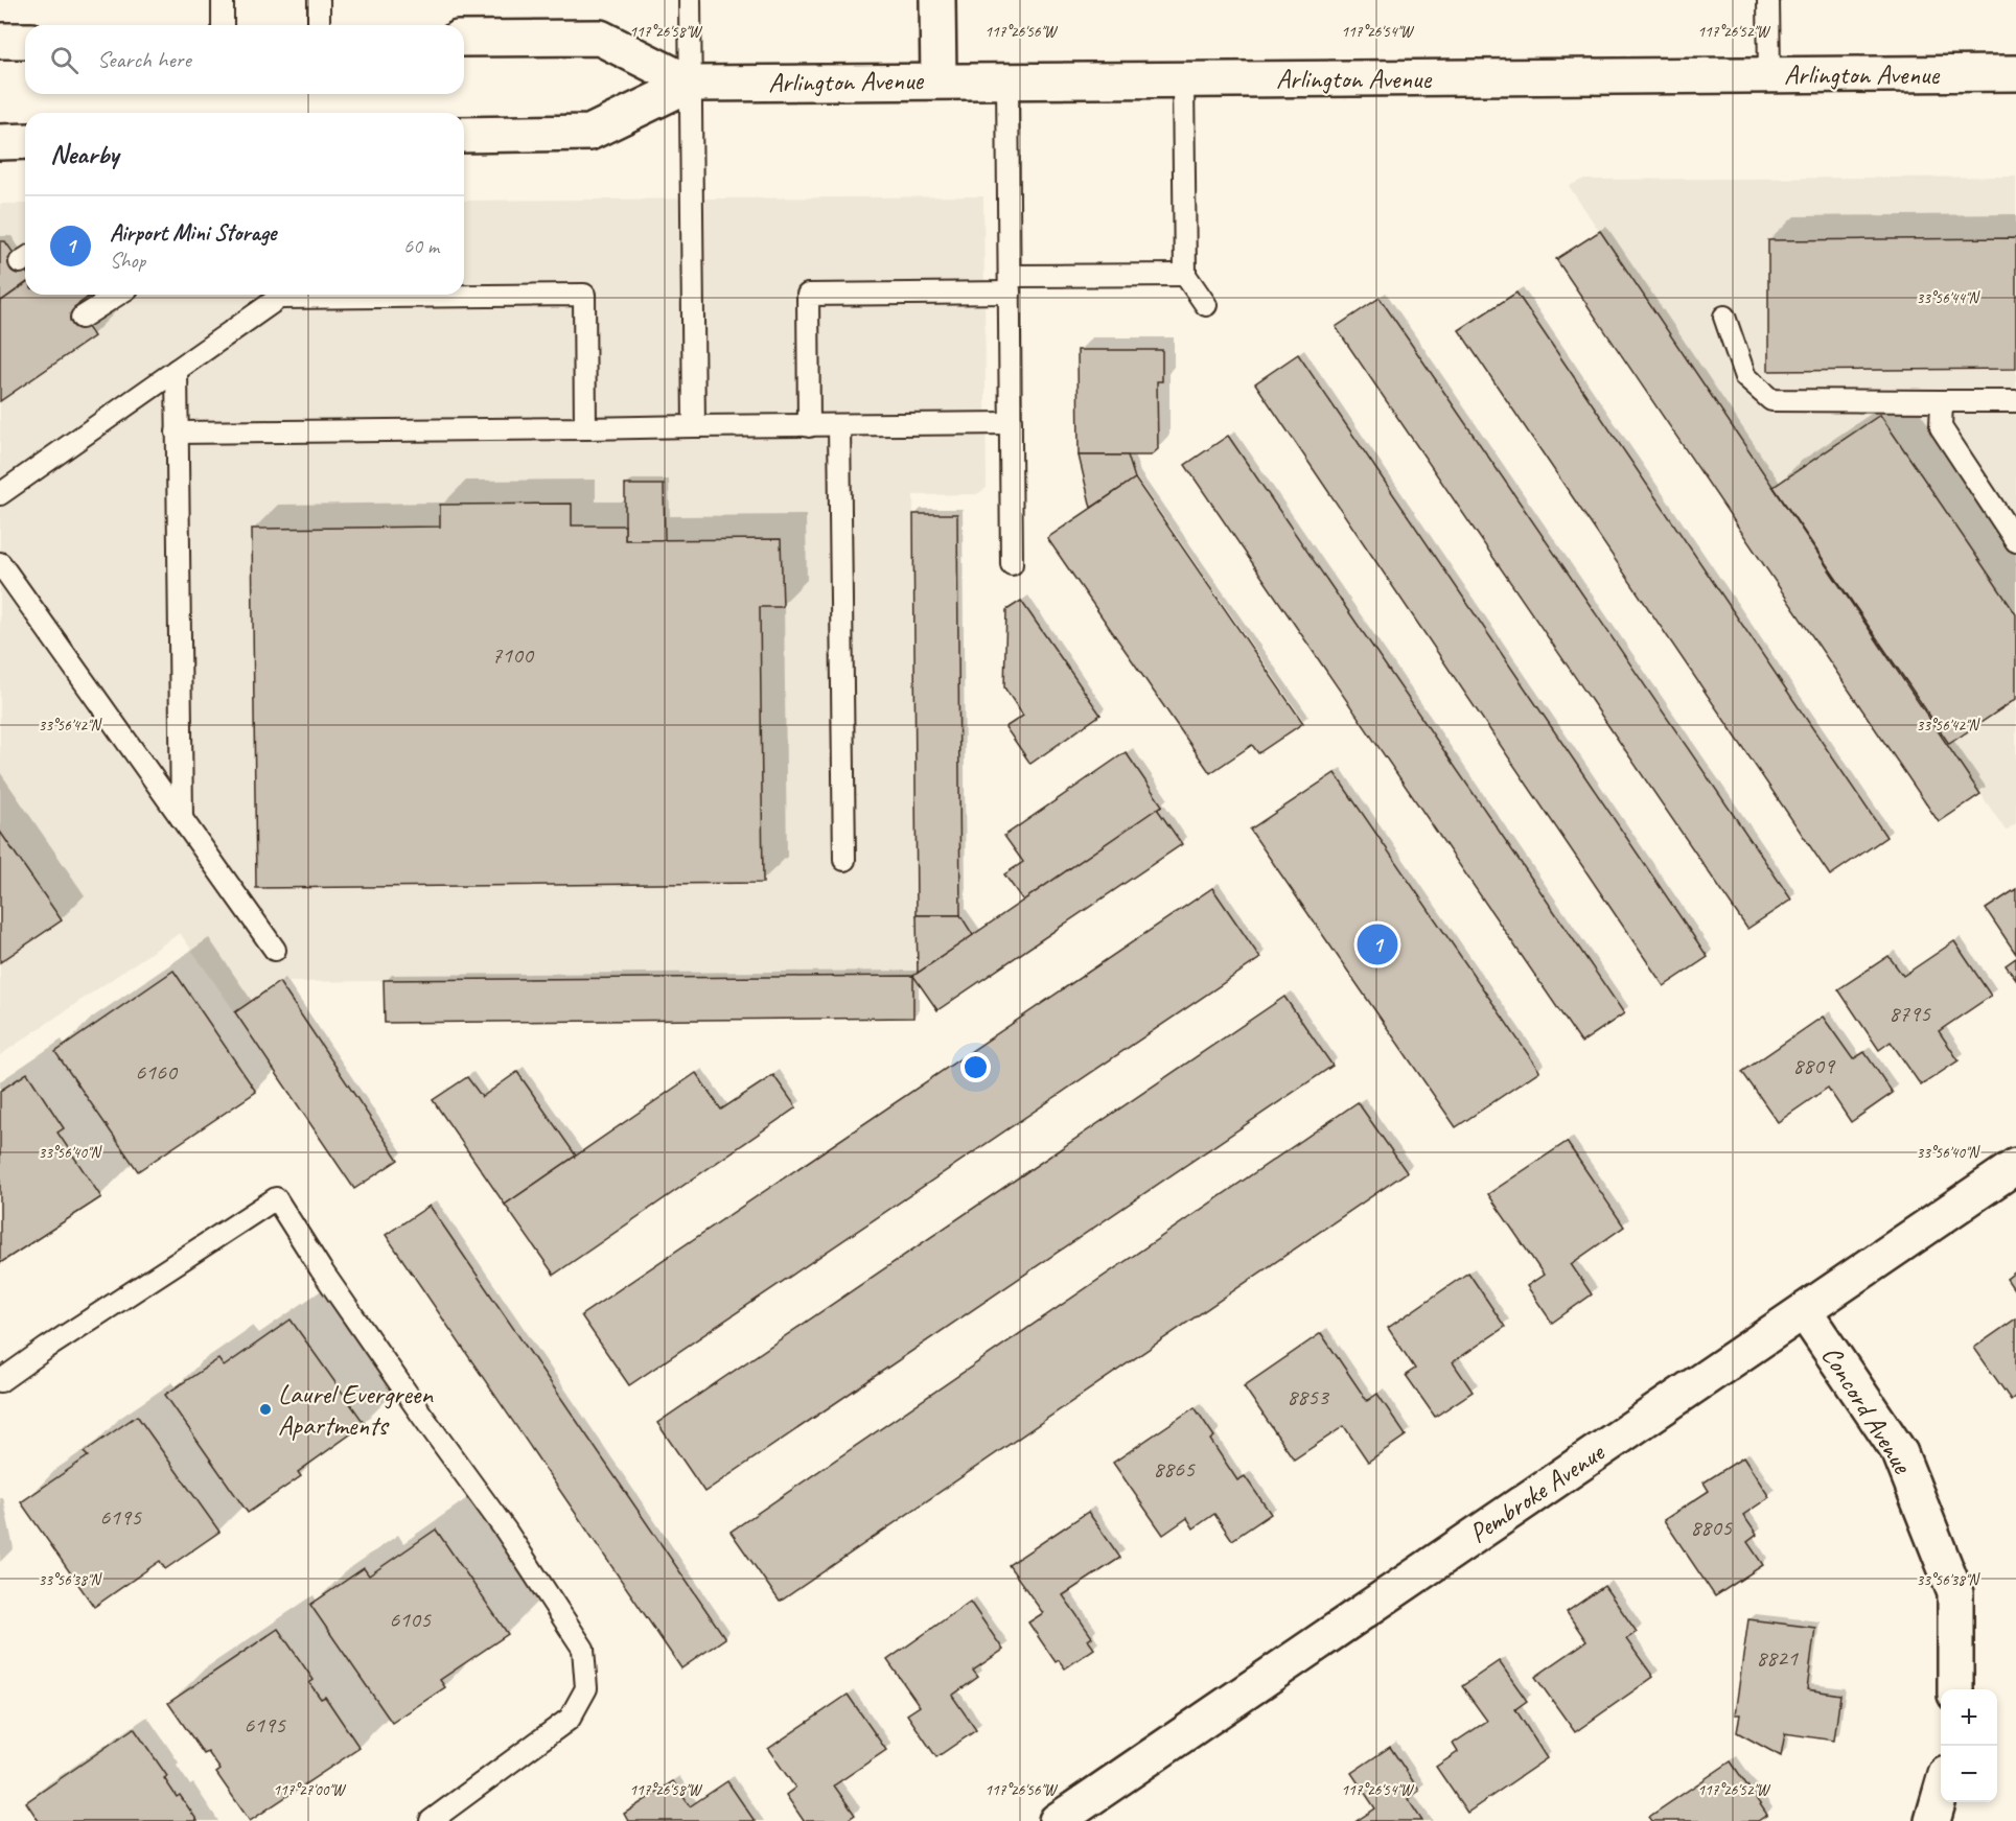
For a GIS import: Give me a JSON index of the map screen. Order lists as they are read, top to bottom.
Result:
{
  "streets": {
    "main road": ["Arlington Avenue", "Concord Avenue", "Pembroke Avenue"]
  },
  "crossings": [
    ["Concord Avenue", "Pembroke Avenue"]
  ],
  "places": ["Laurel Evergreen Apartments"],
  "house_numbers": [
    "7100",
    "8795",
    "8809",
    "6160",
    "8853",
    "8865",
    "6195",
    "8805",
    "6105",
    "8821",
    "6195"
  ],
  "page": {
    "search": "Search here",
    "heading": "Nearby",
    "list": [
      {
        "mark": "1",
        "name": "Airport Mini Storage",
        "note": "Shop",
        "value": "60 m"
      }
    ],
    "pins": "1",
    "map_buttons": ["+", "−"]
  },
  "coordinates": [
    "117°26'58\"W",
    "117°26'56\"W",
    "117°26'54\"W",
    "117°26'52\"W",
    "33°56'44\"N",
    "33°56'42\"N",
    "33°56'40\"N",
    "33°56'38\"N",
    "117°27'00\"W"
  ]
}
